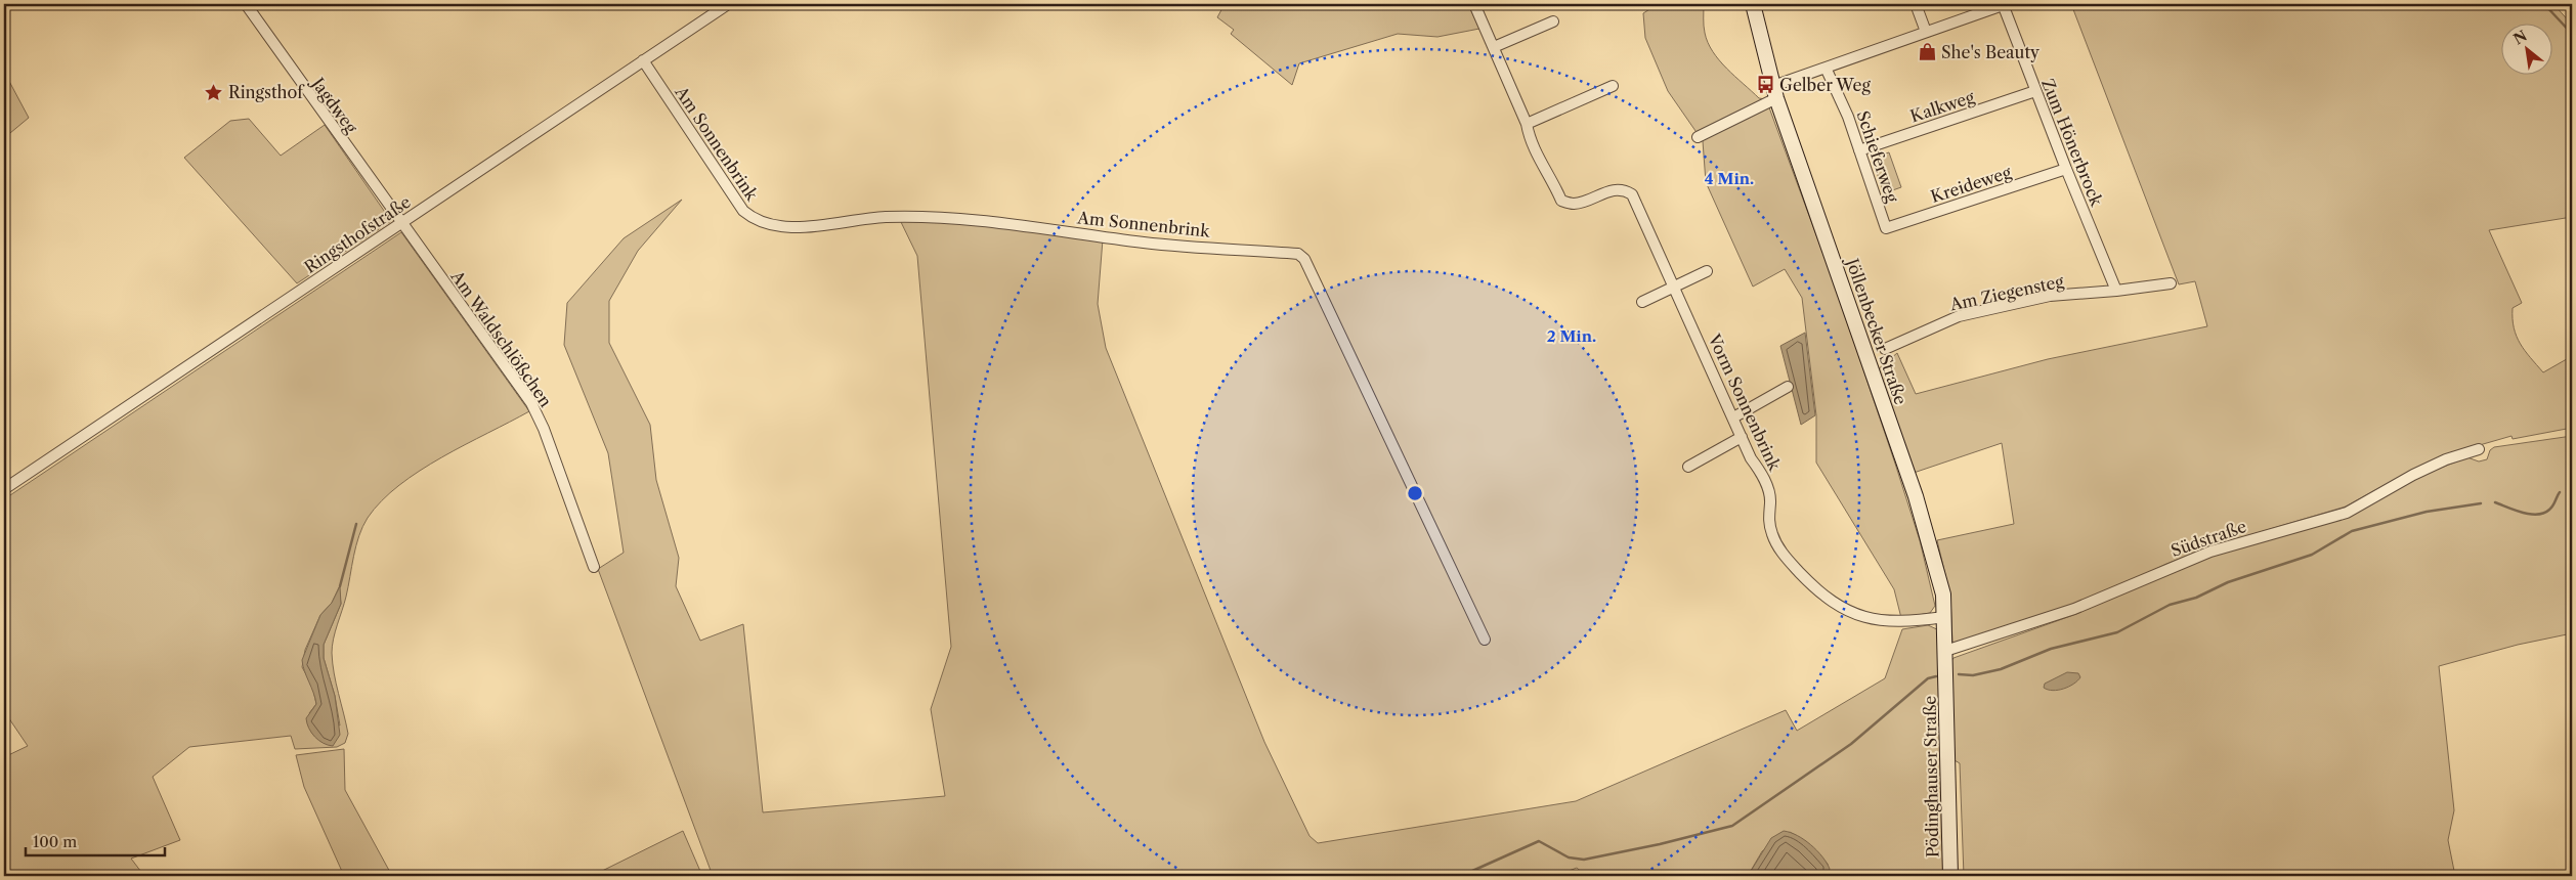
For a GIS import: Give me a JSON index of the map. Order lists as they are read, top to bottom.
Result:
{
  "streets": {
    "main road": ["Jöllenbecker Straße", "Pödinghauser Straße"],
    "street": [
      "Jagdweg",
      "Kalkweg",
      "Zum Hönerbrock",
      "Am Sonnenbrink",
      "Schieferweg",
      "Kreideweg",
      "Ringsthofstraße",
      "Am Ziegensteg",
      "Am Waldschlößchen",
      "Vorm Sonnenbrink",
      "Südstraße"
    ]
  },
  "crossings": [
    ["Jagdweg", "Ringsthofstraße"],
    ["Jagdweg", "Am Waldschlößchen"],
    ["Kalkweg", "Zum Hönerbrock"],
    ["Kalkweg", "Schieferweg"],
    ["Zum Hönerbrock", "Kreideweg"],
    ["Zum Hönerbrock", "Am Ziegensteg"],
    ["Am Sonnenbrink", "Ringsthofstraße"],
    ["Schieferweg", "Kreideweg"],
    ["Ringsthofstraße", "Am Waldschlößchen"],
    ["Jöllenbecker Straße", "Vorm Sonnenbrink"],
    ["Jöllenbecker Straße", "Südstraße"],
    ["Jöllenbecker Straße", "Pödinghauser Straße"]
  ],
  "places": {
    "shop": ["She's Beauty"],
    "bus stop": ["Gelber Weg"],
    "place": ["Ringsthof"]
  },
  "scale_bar": "100 m",
  "north": "top left",
  "rings": ["4 Min.", "2 Min."]
}
